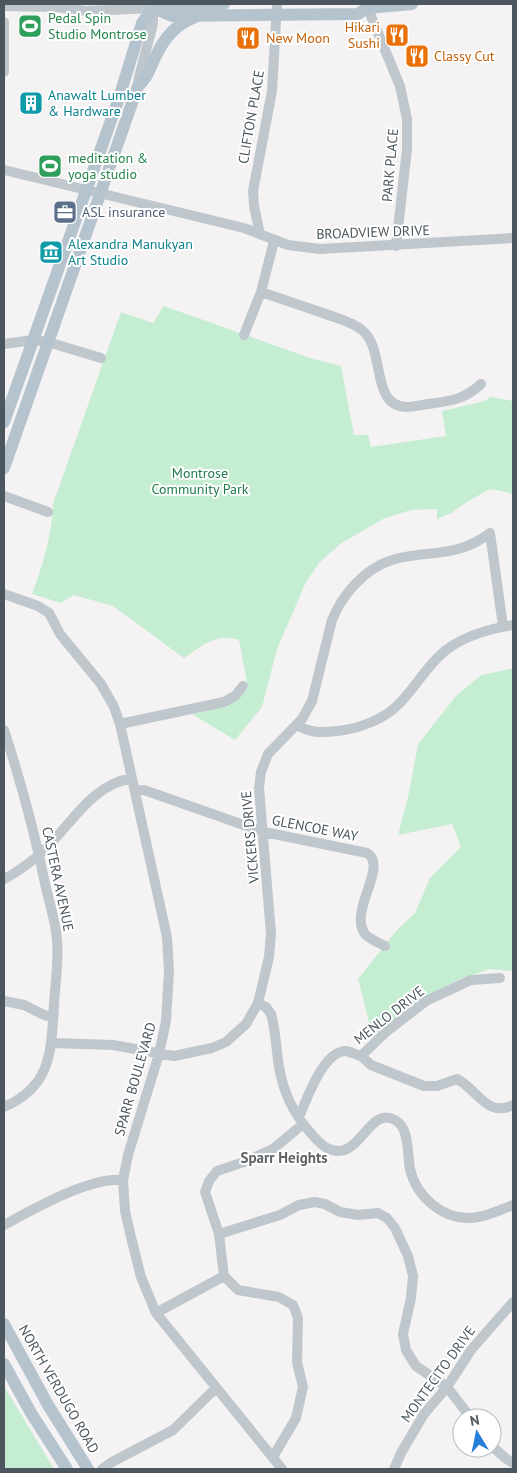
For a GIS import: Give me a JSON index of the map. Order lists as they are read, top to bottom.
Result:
{
  "streets": {
    "main road": ["NORTH VERDUGO ROAD"],
    "street": [
      "CLIFTON PLACE",
      "PARK PLACE",
      "BROADVIEW DRIVE",
      "GLENCOE WAY",
      "VICKERS DRIVE",
      "CASTERA AVENUE",
      "MENLO DRIVE",
      "SPARR BOULEVARD",
      "MONTECITO DRIVE"
    ]
  },
  "crossings": [
    ["CLIFTON PLACE", "BROADVIEW DRIVE"],
    ["PARK PLACE", "BROADVIEW DRIVE"],
    ["GLENCOE WAY", "VICKERS DRIVE"],
    ["GLENCOE WAY", "SPARR BOULEVARD"],
    ["VICKERS DRIVE", "CASTERA AVENUE"],
    ["VICKERS DRIVE", "SPARR BOULEVARD"]
  ],
  "districts": ["Sparr Heights"],
  "parks": ["Montrose Community Park"],
  "places": {
    "sports": ["Pedal Spin Studio Montrose", "meditation & yoga studio"],
    "restaurant": ["Hikari Sushi", "New Moon", "Classy Cut"],
    "building": ["Anawalt Lumber & Hardware"],
    "office": ["ASL insurance"],
    "museum": ["Alexandra Manukyan Art Studio"]
  },
  "north": "top"
}
